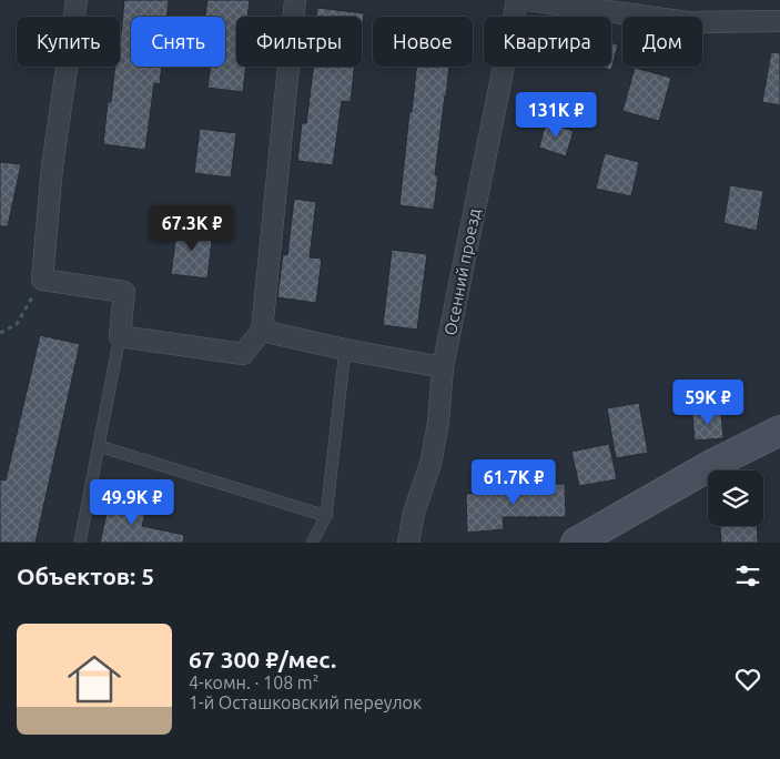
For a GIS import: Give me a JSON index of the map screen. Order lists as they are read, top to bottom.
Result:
{
  "streets": {
    "street": ["Осенний проезд"]
  },
  "page": {
    "chip": [
      "Купить",
      "Снять",
      "Фильтры",
      "Новое",
      "Квартира",
      "Дом"
    ],
    "price": [
      "131K ₽",
      "67.3K ₽",
      "59K ₽",
      "61.7K ₽",
      "49.9K ₽"
    ],
    "heading": "Объектов: 5",
    "list": [
      {
        "name": "67 300 ₽/мес.",
        "note": "4-комн. · 108 m² · 1-й Осташковский переулок"
      }
    ]
  }
}
